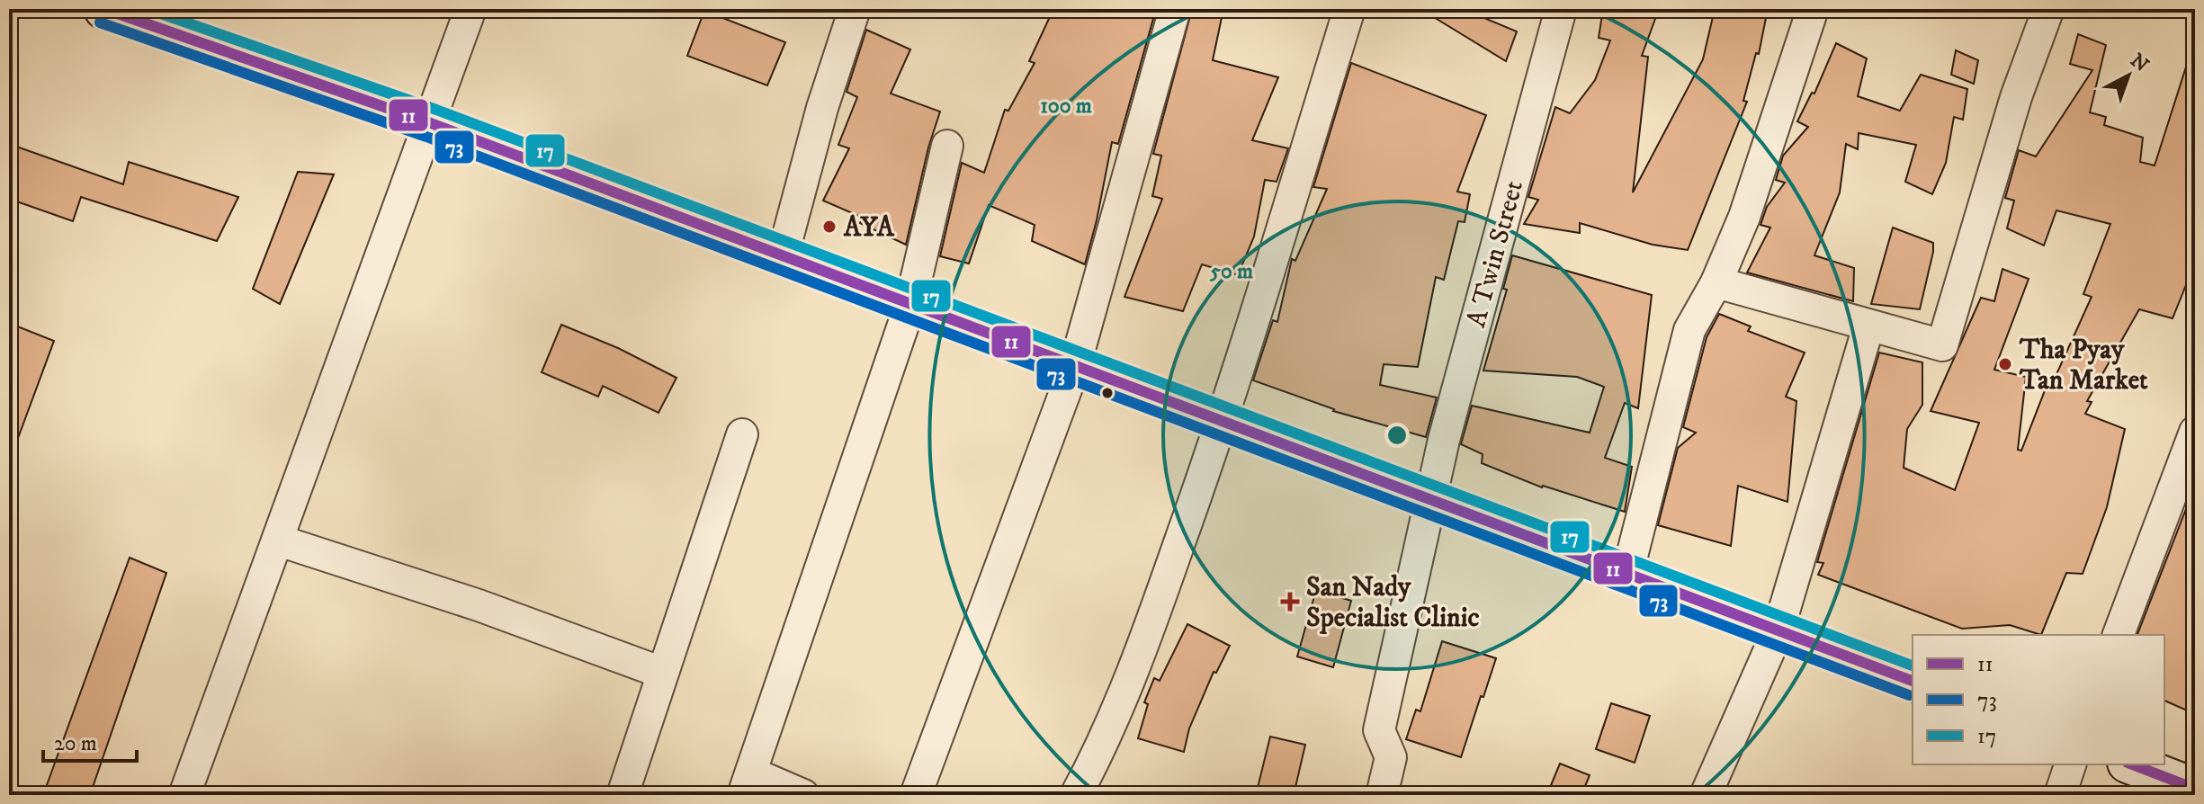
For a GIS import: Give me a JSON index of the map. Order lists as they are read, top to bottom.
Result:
{
  "streets": {
    "street": ["A Twin Street"]
  },
  "places": {
    "other": ["AYA", "Tha Pyay Tan Market"],
    "health": ["San Nady Specialist Clinic"]
  },
  "lines": ["transit line 11", "transit line 17", "transit line 73"],
  "legend": ["11", "73", "17"],
  "scale_bar": "20 m",
  "north": "top right",
  "rings": ["100 m", "50 m"]
}
